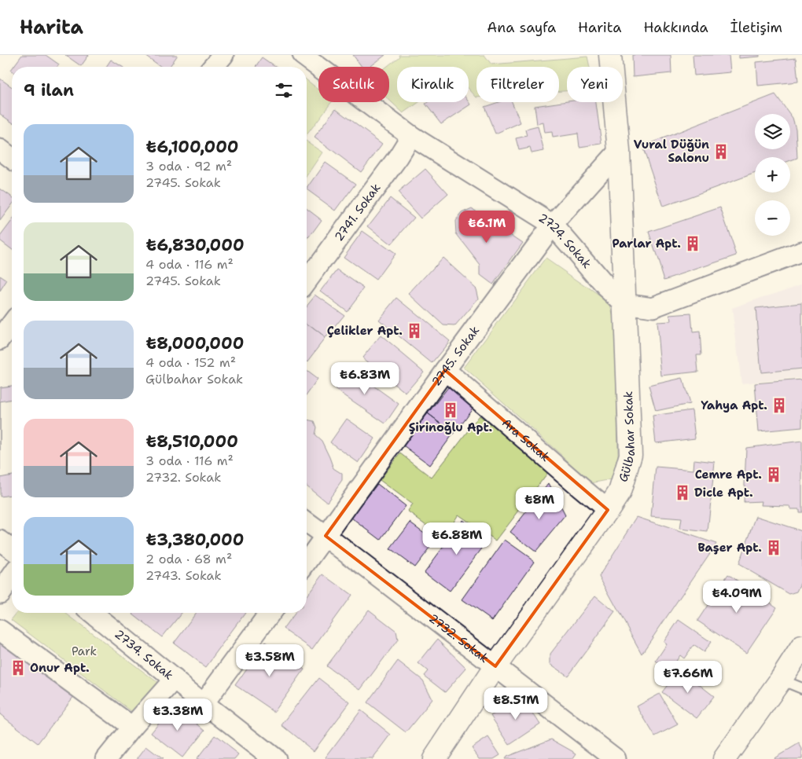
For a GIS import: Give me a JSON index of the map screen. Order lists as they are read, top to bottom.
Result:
{
  "streets": {
    "street": [
      "2741. Sokak",
      "2724. Sokak",
      "2745. Sokak",
      "Gülbahar Sokak",
      "Ara Sokak",
      "2732. Sokak",
      "2734. Sokak"
    ]
  },
  "crossings": [
    ["2741. Sokak", "2724. Sokak"],
    ["2724. Sokak", "2745. Sokak"],
    ["2724. Sokak", "Gülbahar Sokak"],
    ["2745. Sokak", "Gülbahar Sokak"],
    ["2745. Sokak", "Ara Sokak"],
    ["2745. Sokak", "2732. Sokak"],
    ["Gülbahar Sokak", "Ara Sokak"],
    ["Gülbahar Sokak", "2732. Sokak"]
  ],
  "parks": ["Park"],
  "places": {
    "building": [
      "Vural Düğün Salonu",
      "Parlar Apt.",
      "Çelikler Apt.",
      "Yahya Apt.",
      "Şirinoğlu Apt.",
      "Cemre Apt.",
      "Dicle Apt.",
      "Başer Apt.",
      "Onur Apt."
    ]
  },
  "page": {
    "header": "Harita",
    "nav": [
      "Ana sayfa",
      "Harita",
      "Hakkında",
      "İletişim"
    ],
    "chip": [
      "Satılık",
      "Kiralık",
      "Filtreler",
      "Yeni"
    ],
    "heading": "9 ilan",
    "map_buttons": ["+", "−"],
    "list": [
      {
        "name": "₺6,100,000",
        "note": "3 oda · 92 m² · 2745. Sokak"
      },
      {
        "name": "₺6,830,000",
        "note": "4 oda · 116 m² · 2745. Sokak"
      },
      {
        "name": "₺8,000,000",
        "note": "4 oda · 152 m² · Gülbahar Sokak"
      },
      {
        "name": "₺8,510,000",
        "note": "3 oda · 116 m² · 2732. Sokak"
      },
      {
        "name": "₺3,380,000",
        "note": "2 oda · 68 m² · 2743. Sokak"
      }
    ],
    "price": [
      "₺6.1M",
      "₺6.83M",
      "₺8M",
      "₺6.88M",
      "₺4.09M",
      "₺3.58M",
      "₺7.66M",
      "₺8.51M",
      "₺3.38M"
    ]
  }
}
